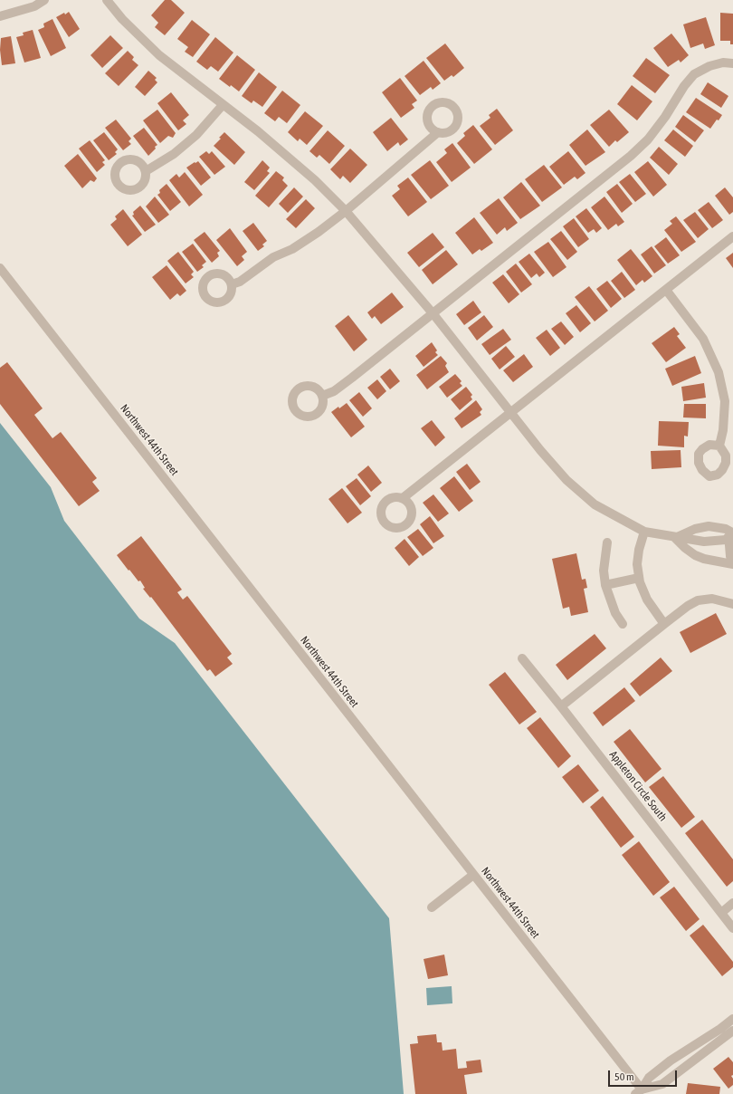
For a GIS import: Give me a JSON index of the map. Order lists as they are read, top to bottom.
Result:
{
  "streets": {
    "street": ["Northwest 44th Street", "Appleton Circle South"]
  },
  "scale_bar": "50 m"
}
